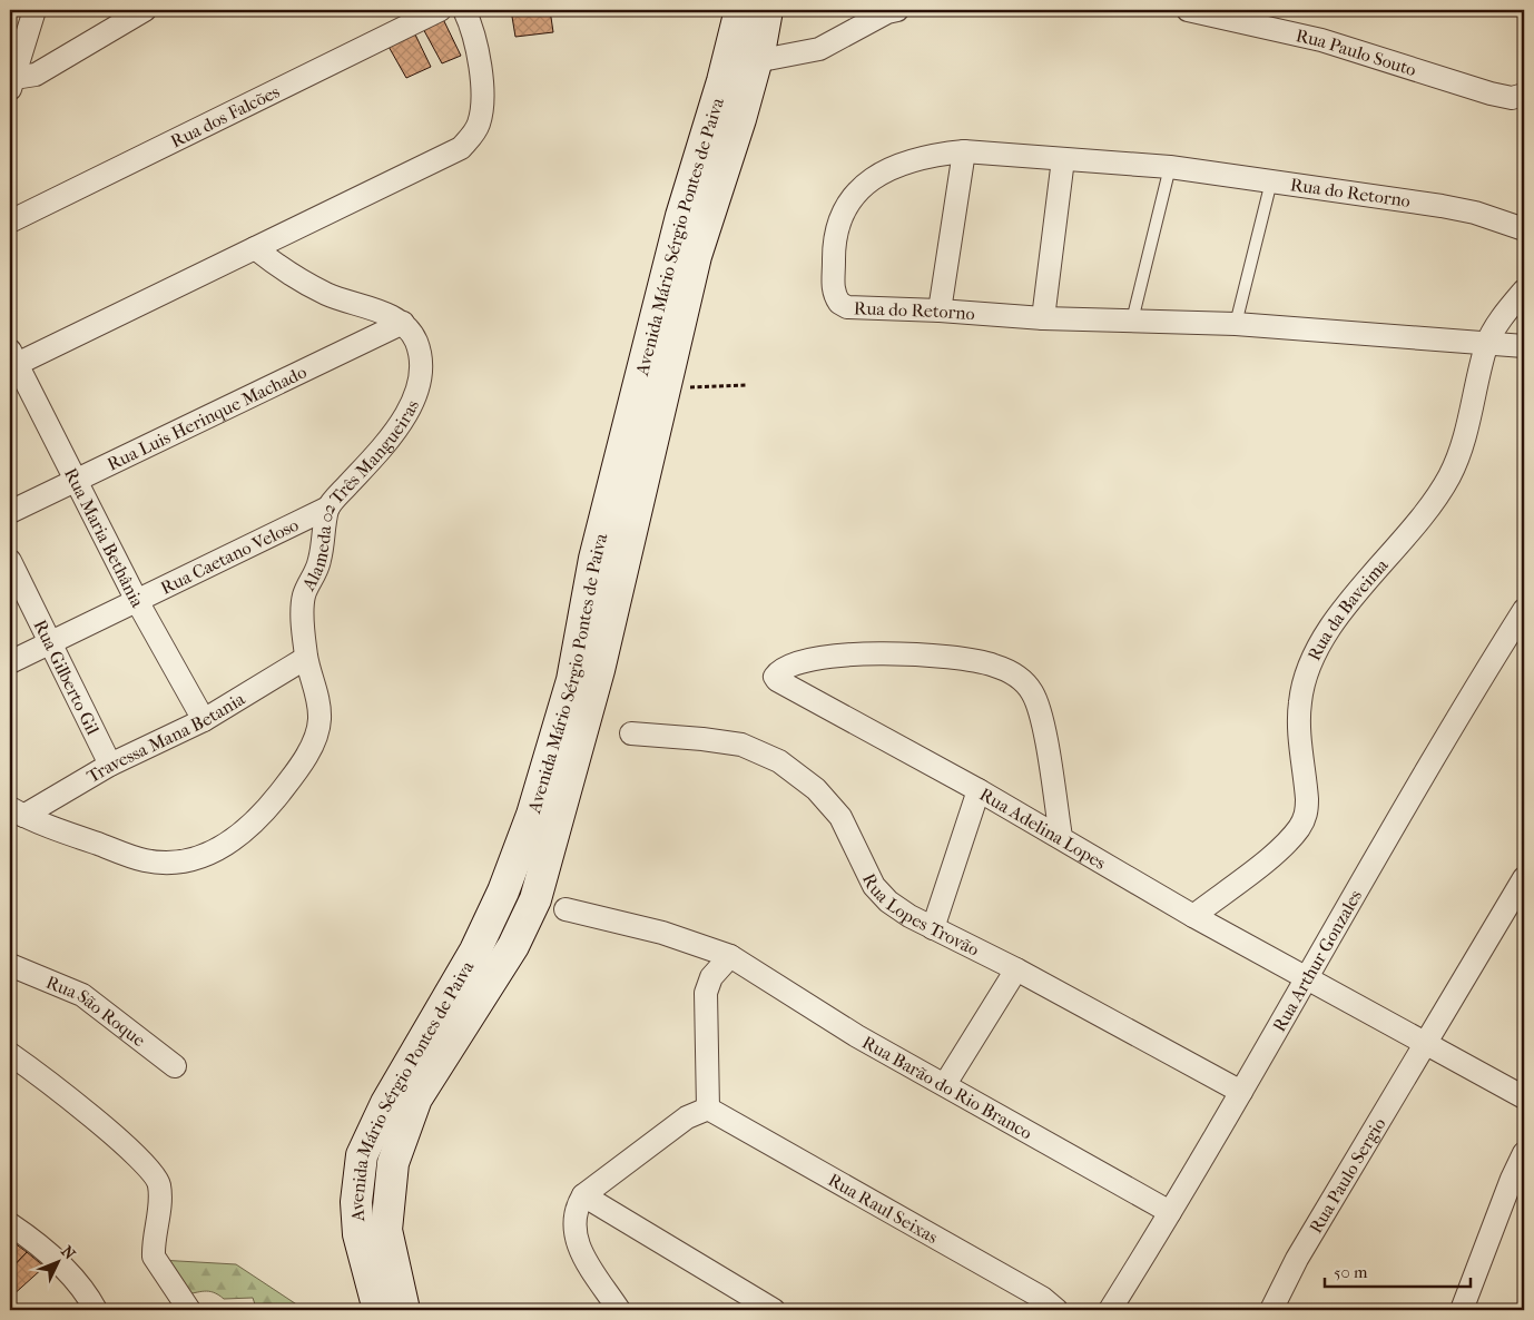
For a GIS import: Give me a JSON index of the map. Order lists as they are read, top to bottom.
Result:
{
  "streets": {
    "main road": ["Avenida Mário Sérgio Pontes de Paiva"],
    "street": [
      "Rua Paulo Souto",
      "Rua dos Falcões",
      "Rua do Retorno",
      "Rua Luis Herinque Machado",
      "Alameda 02 Três Mangueiras",
      "Rua Maria Bethânia",
      "Rua Caetano Veloso",
      "Rua da Baveima",
      "Rua Gilberto Gil",
      "Travessa Mana Betania",
      "Rua Adelina Lopes",
      "Rua Lopes Trovão",
      "Rua Arthur Gonzales",
      "Rua São Roque",
      "Rua Barão do Rio Branco",
      "Rua Paulo Sergio",
      "Rua Raul Seixas"
    ]
  },
  "crossings": [
    ["Rua do Retorno", "Rua da Baveima"],
    ["Rua Luis Herinque Machado", "Alameda 02 Três Mangueiras"],
    ["Rua Luis Herinque Machado", "Rua Maria Bethânia"],
    ["Alameda 02 Três Mangueiras", "Rua Caetano Veloso"],
    ["Alameda 02 Três Mangueiras", "Travessa Mana Betania"],
    ["Rua Maria Bethânia", "Rua Caetano Veloso"],
    ["Rua Maria Bethânia", "Travessa Mana Betania"],
    ["Rua Caetano Veloso", "Rua Gilberto Gil"],
    ["Rua da Baveima", "Rua Adelina Lopes"],
    ["Rua Gilberto Gil", "Travessa Mana Betania"],
    ["Rua Adelina Lopes", "Rua Arthur Gonzales"],
    ["Rua Adelina Lopes", "Rua Paulo Sergio"],
    ["Rua Lopes Trovão", "Rua Arthur Gonzales"],
    ["Rua Arthur Gonzales", "Rua Barão do Rio Branco"]
  ],
  "scale_bar": "50 m",
  "north": "top right"
}
